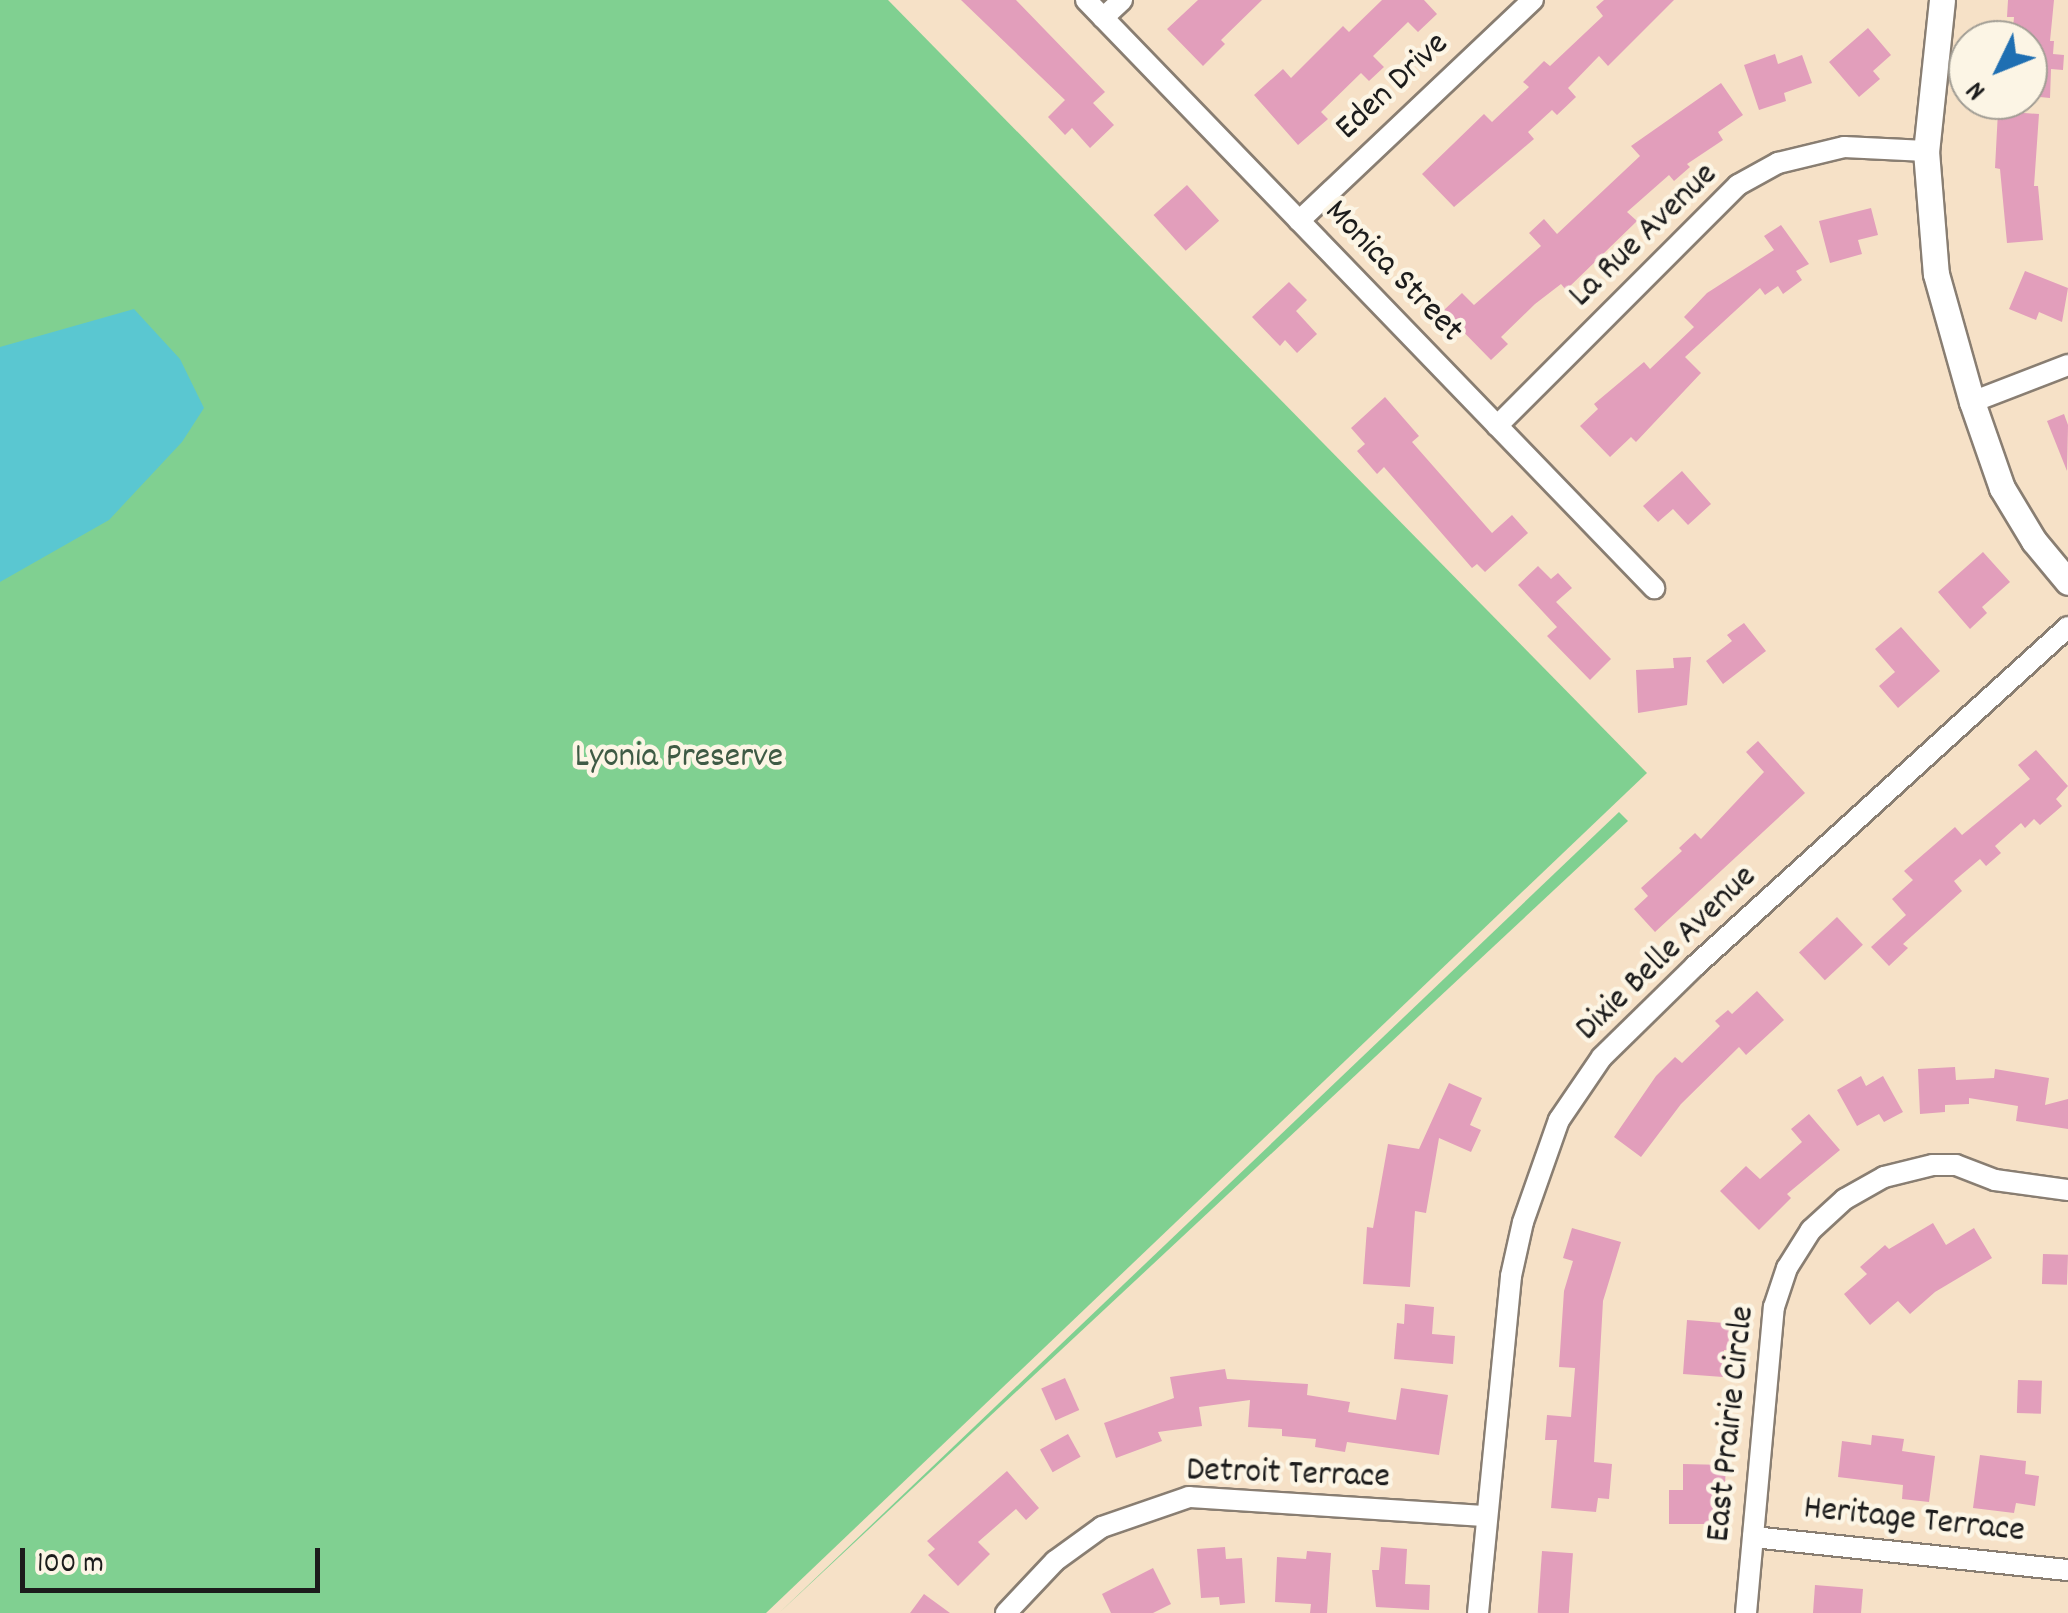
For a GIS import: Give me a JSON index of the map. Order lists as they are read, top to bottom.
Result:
{
  "streets": {
    "street": [
      "Eden Drive",
      "La Rue Avenue",
      "Monica Street",
      "Dixie Belle Avenue",
      "East Prairie Circle",
      "Detroit Terrace",
      "Heritage Terrace"
    ]
  },
  "crossings": [
    ["Eden Drive", "Monica Street"],
    ["La Rue Avenue", "Monica Street"],
    ["Dixie Belle Avenue", "Detroit Terrace"],
    ["East Prairie Circle", "Heritage Terrace"]
  ],
  "parks": ["Lyonia Preserve"],
  "scale_bar": "100 m",
  "north": "bottom left"
}
